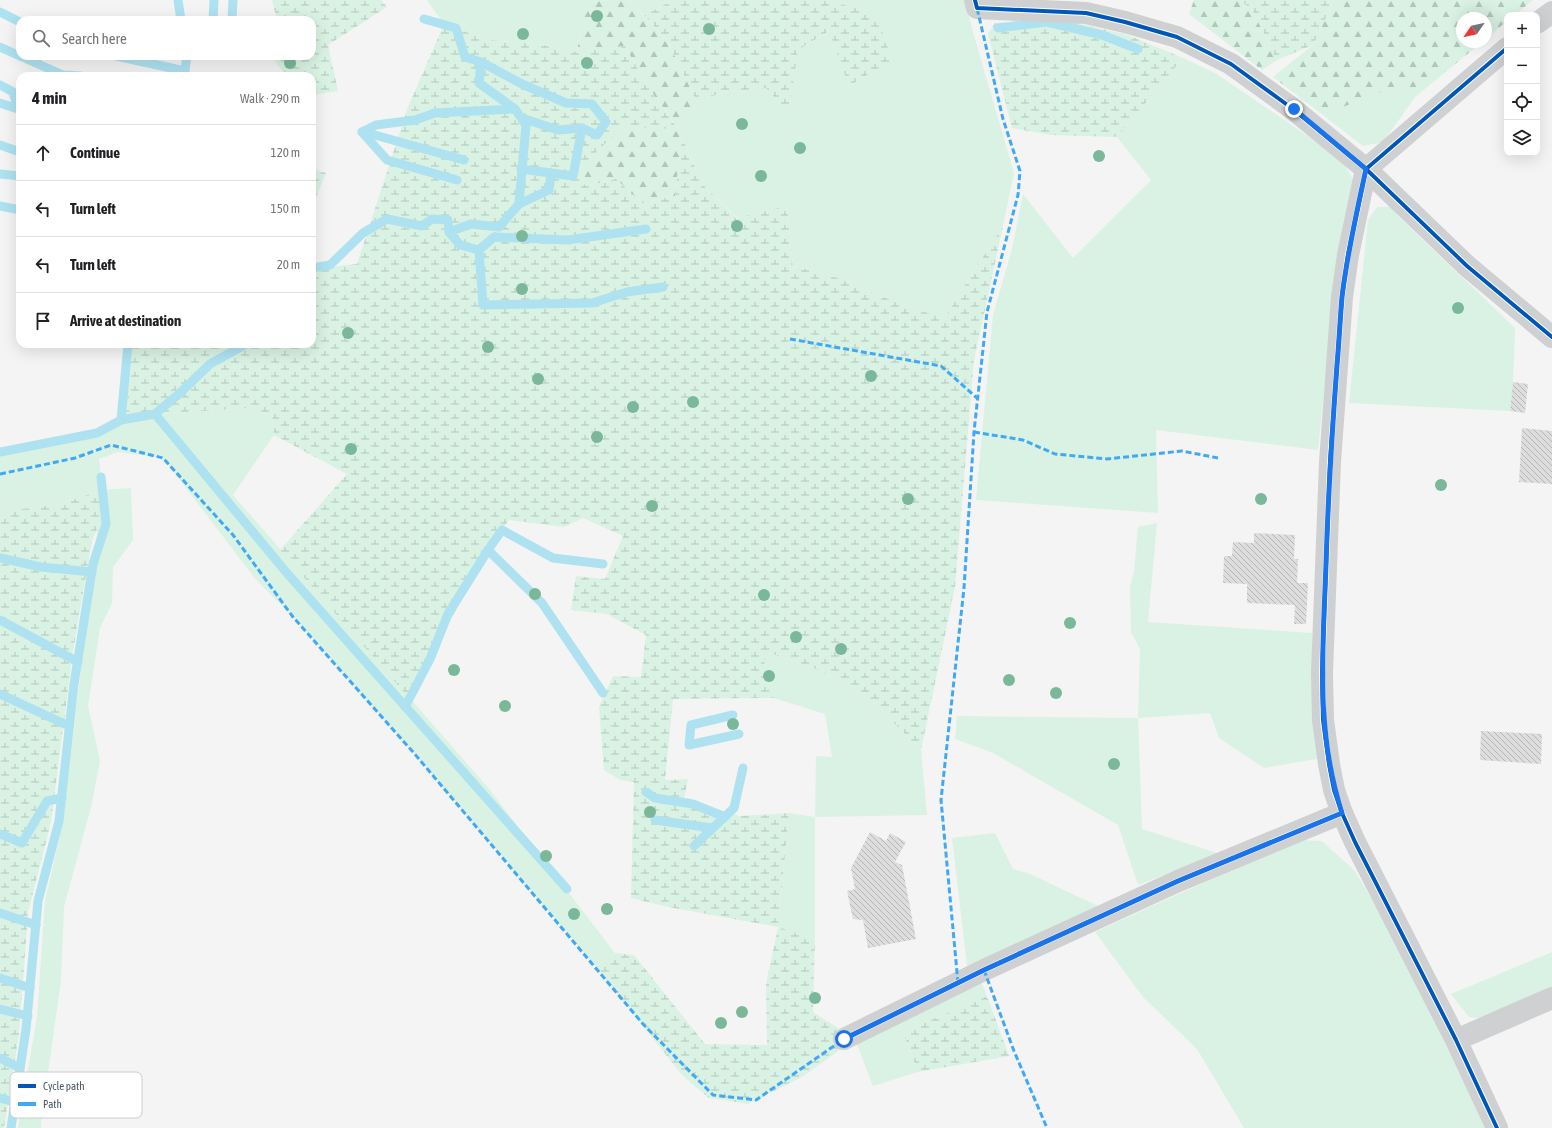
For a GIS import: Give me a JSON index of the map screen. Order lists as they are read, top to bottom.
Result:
{
  "legend": ["Cycle path", "Path"],
  "north": "bottom left",
  "page": {
    "map_buttons": ["+", "−"],
    "search": "Search here",
    "heading": ["4 min", "Walk · 290 m"],
    "list": [
      ["Continue", "120 m"],
      ["Turn left", "150 m"],
      ["Turn left", "20 m"],
      "Arrive at destination"
    ]
  }
}
